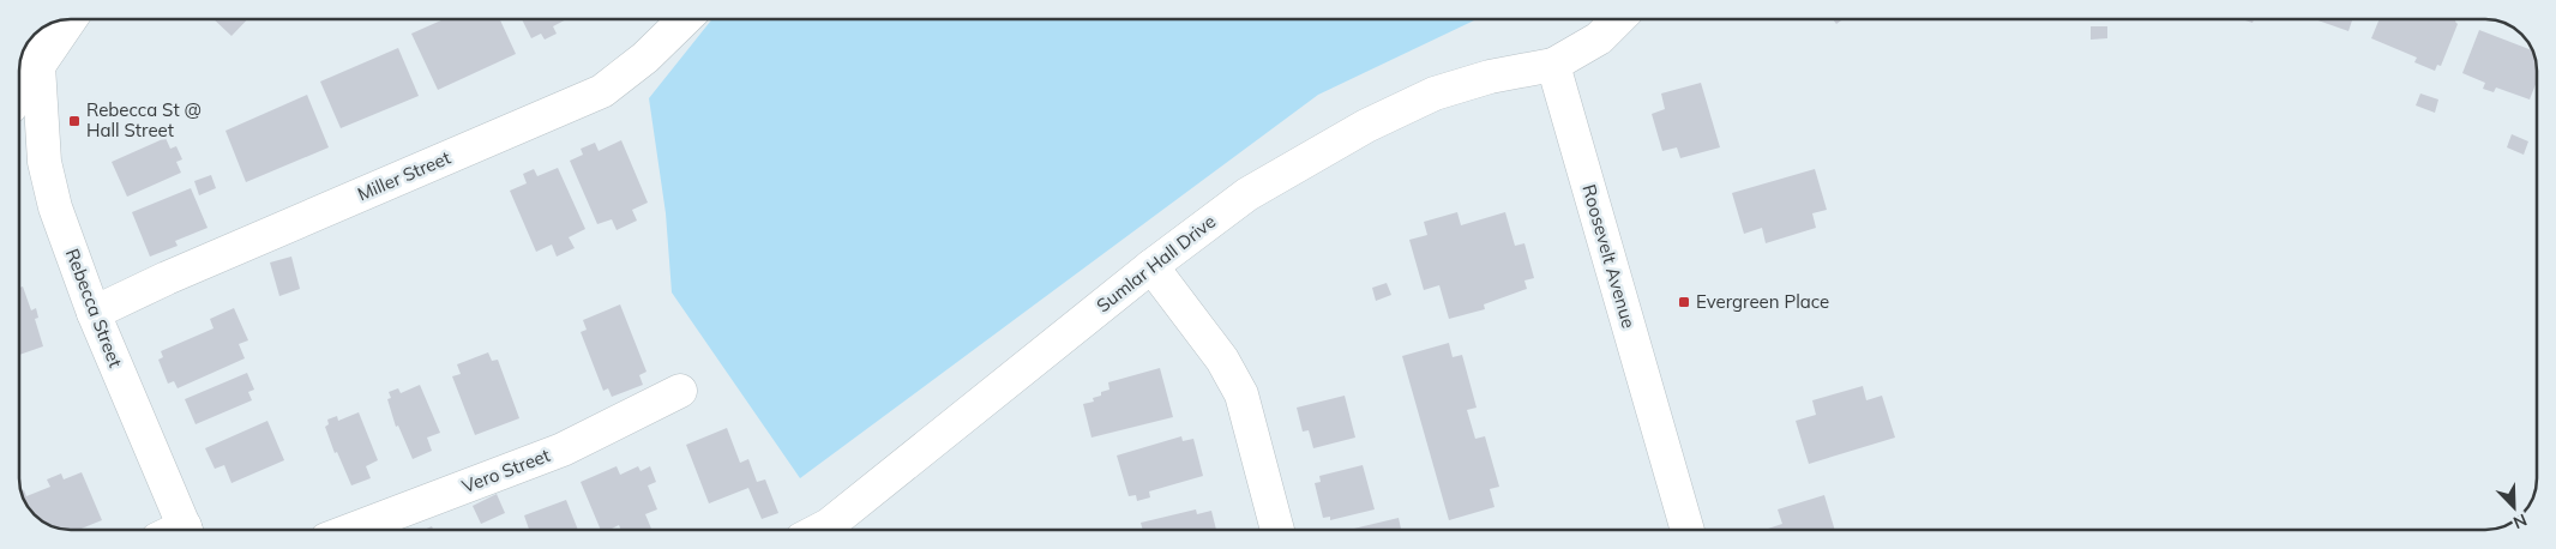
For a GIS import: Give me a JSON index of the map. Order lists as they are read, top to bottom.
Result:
{
  "streets": {
    "street": [
      "Miller Street",
      "Roosevelt Avenue",
      "Sumlar Hall Drive",
      "Rebecca Street",
      "Vero Street"
    ]
  },
  "crossings": [
    ["Miller Street", "Rebecca Street"],
    ["Roosevelt Avenue", "Sumlar Hall Drive"]
  ],
  "places": {
    "transit": ["Rebecca St @ Hall Street", "Evergreen Place"]
  },
  "north": "bottom right"
}
